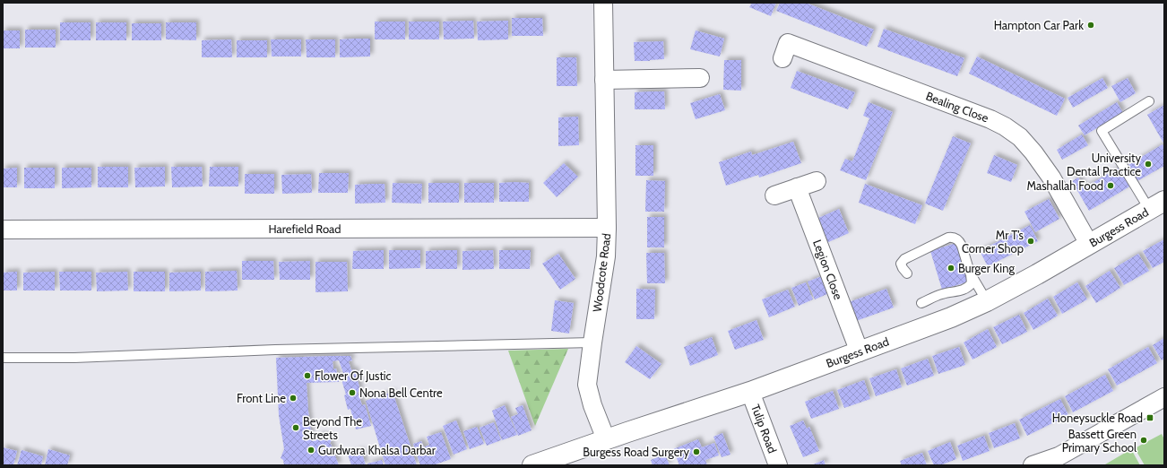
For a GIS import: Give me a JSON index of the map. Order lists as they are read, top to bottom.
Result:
{
  "streets": {
    "main road": ["Burgess Road"],
    "street": [
      "Bealing Close",
      "Harefield Road",
      "Legion Close",
      "Woodcote Road",
      "Tulip Road"
    ]
  },
  "crossings": [
    ["Bealing Close", "Burgess Road"],
    ["Burgess Road", "Legion Close"],
    ["Burgess Road", "Woodcote Road"],
    ["Burgess Road", "Tulip Road"],
    ["Harefield Road", "Woodcote Road"]
  ],
  "places": {
    "other": [
      "Hampton Car Park",
      "University Dental Practice",
      "Mashallah Food",
      "Mr T’s Corner Shop",
      "Burger King",
      "Flower Of Justic",
      "Nona Bell Centre",
      "Front Line",
      "Beyond The Streets",
      "Bassett Green Primary School",
      "Gurdwara Khalsa Darbar",
      "Burgess Road Surgery"
    ],
    "transit": ["Honeysuckle Road"]
  }
}
